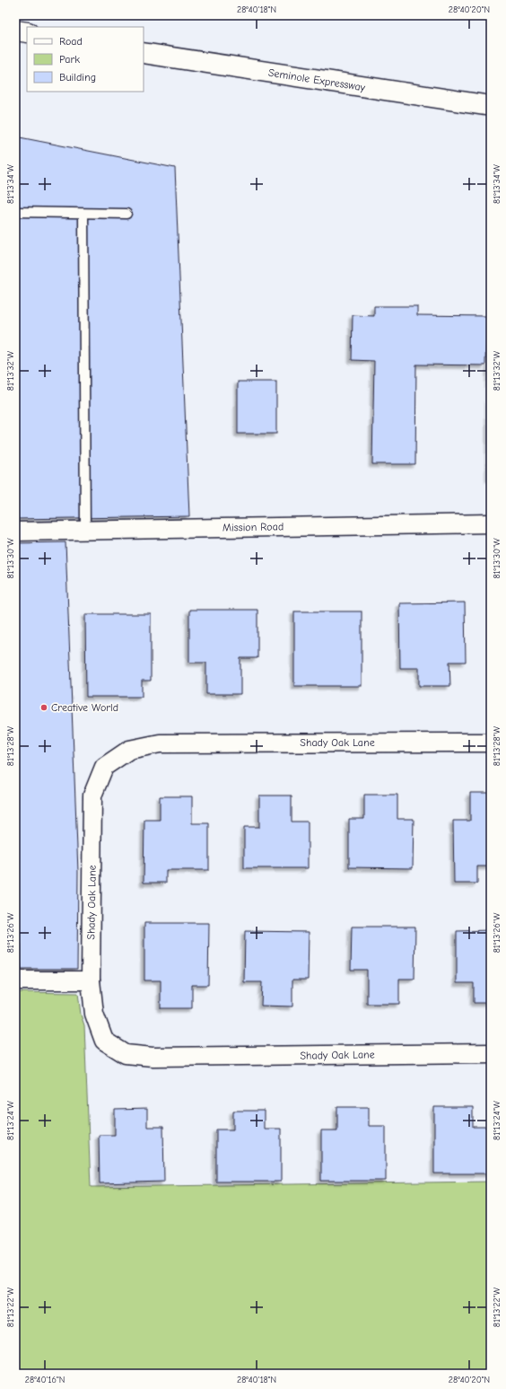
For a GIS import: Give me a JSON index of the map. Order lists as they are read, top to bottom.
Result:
{
  "streets": {
    "highway": ["Seminole Expressway"],
    "street": ["Mission Road", "Shady Oak Lane"]
  },
  "places": ["Creative World"],
  "legend": ["Road", "Park", "Building"],
  "coordinates": [
    "28°40'18\"N",
    "28°40'20\"N",
    "81°13'34\"W",
    "81°13'32\"W",
    "81°13'30\"W",
    "81°13'28\"W",
    "81°13'26\"W",
    "81°13'24\"W",
    "81°13'22\"W",
    "28°40'16\"N"
  ]
}
